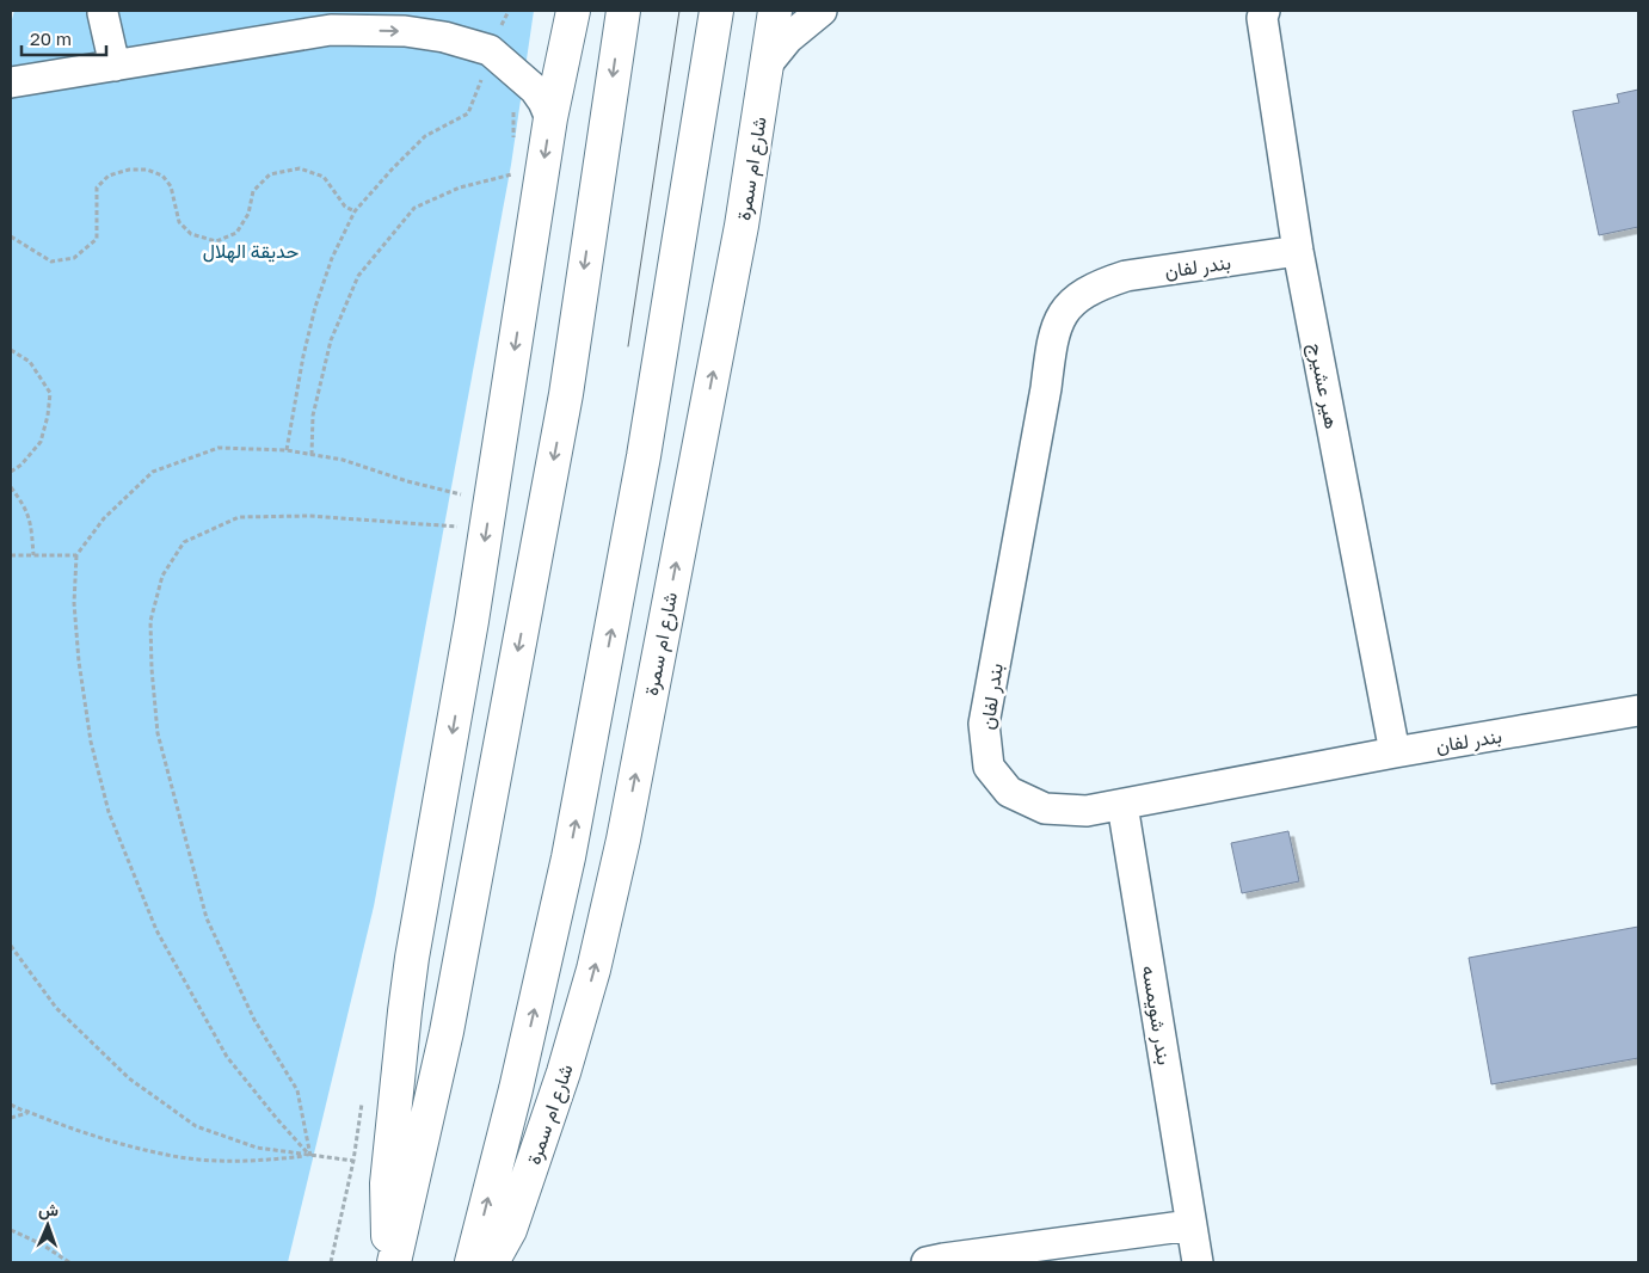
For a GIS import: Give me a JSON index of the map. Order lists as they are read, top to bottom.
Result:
{
  "streets": {
    "street": [
      "شارع ام سمرة",
      "بندر لفان",
      "هير عشيرج",
      "بندر شويمسه"
    ]
  },
  "crossings": [
    ["بندر لفان", "هير عشيرج"],
    ["بندر لفان", "بندر شويمسه"]
  ],
  "parks": ["حديقة الهلال"],
  "scale_bar": "20 m",
  "north": "top"
}
